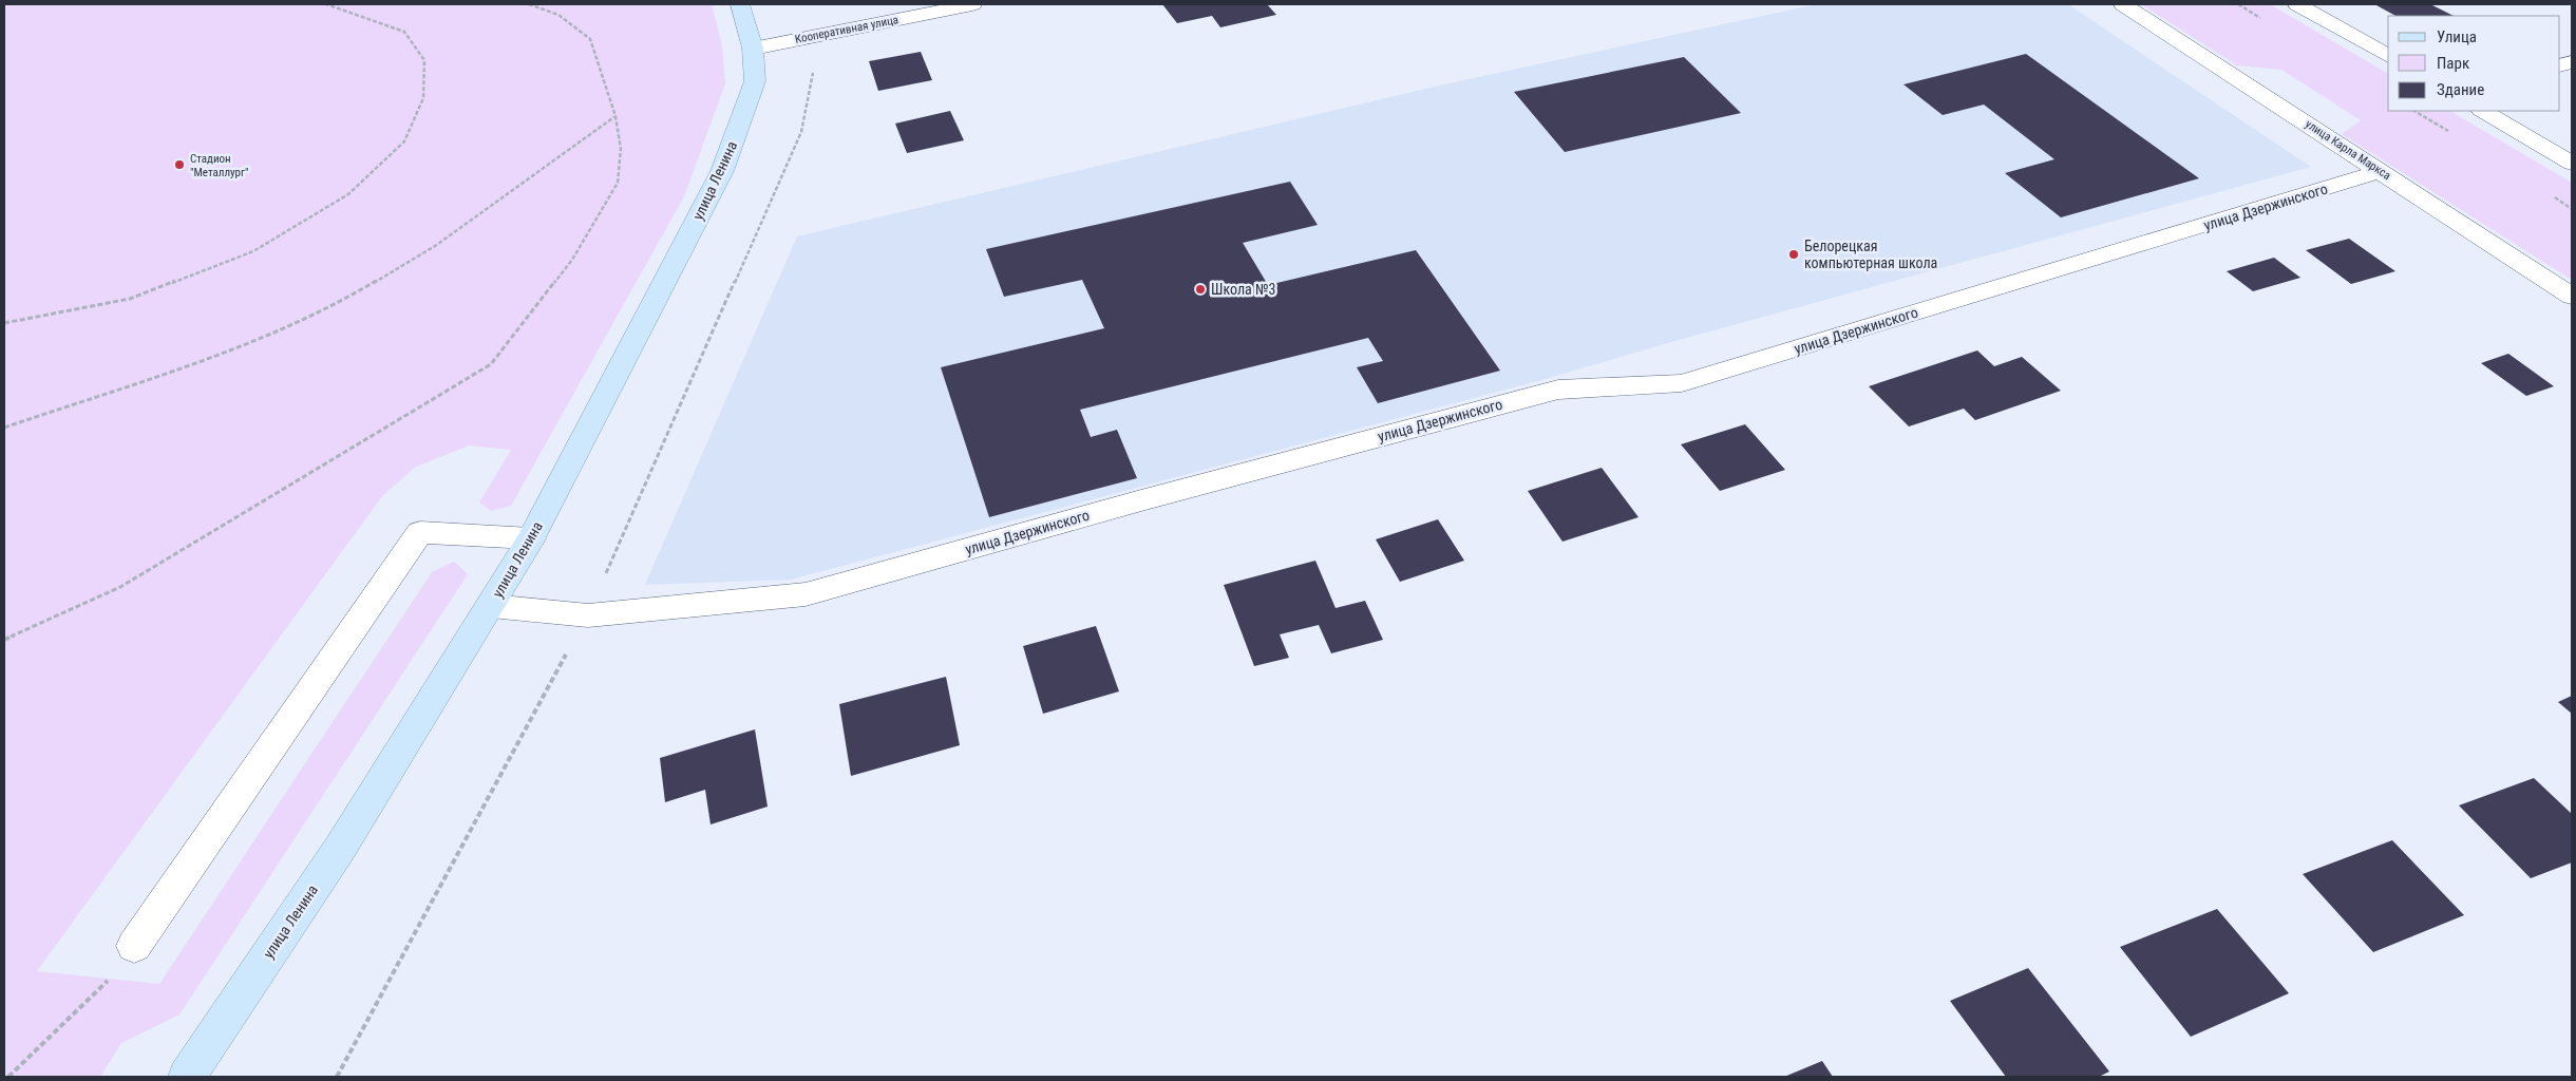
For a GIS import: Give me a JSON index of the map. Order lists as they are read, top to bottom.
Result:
{
  "streets": {
    "main road": ["улица Ленина"],
    "street": ["Кооперативная улица", "улица Карла Маркса", "улица Дзержинского"]
  },
  "crossings": [
    ["Кооперативная улица", "улица Ленина"],
    ["улица Карла Маркса", "улица Дзержинского"],
    ["улица Ленина", "улица Дзержинского"]
  ],
  "places": ["Стадион \"Металлург\"", "Белорецкая компьютерная школа", "Школа №3"],
  "legend": ["Улица", "Парк", "Здание"]
}
